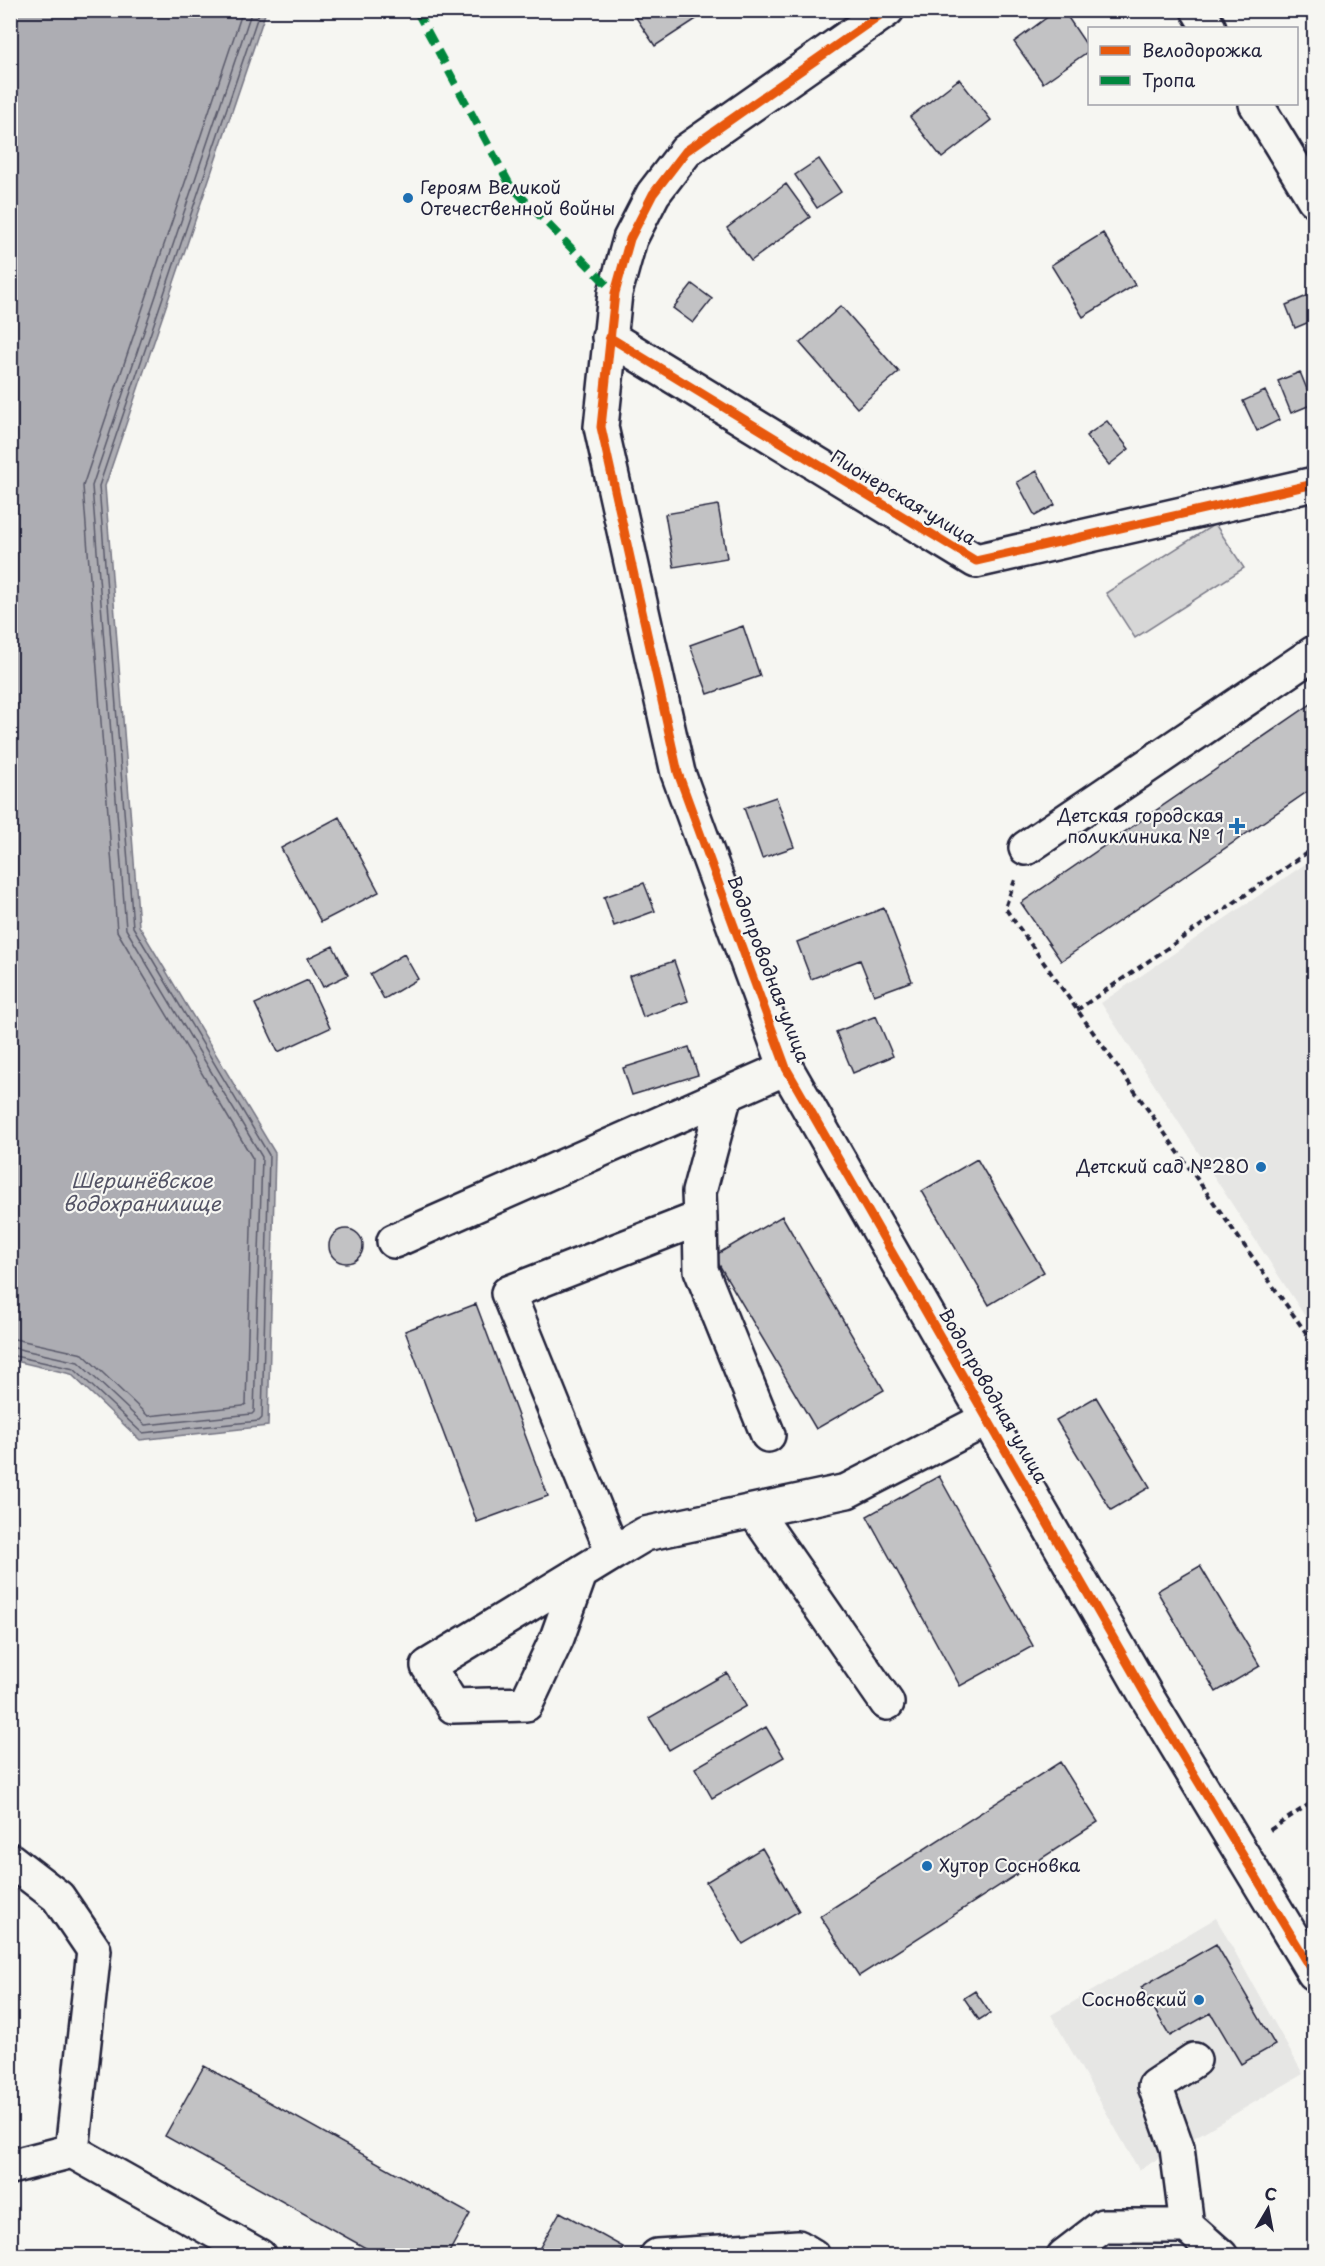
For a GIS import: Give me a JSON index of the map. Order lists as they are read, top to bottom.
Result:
{
  "streets": {
    "street": ["Пионерская улица", "Водопроводная улица"]
  },
  "crossings": [
    ["Пионерская улица", "Водопроводная улица"]
  ],
  "water": ["Шершнёвское водохранилище"],
  "places": {
    "other": [
      "Героям Великой Отечественной войны",
      "Детский сад №280",
      "Хутор Сосновка",
      "Сосновский"
    ],
    "health": ["Детская городская поликлиника № 1"]
  },
  "legend": ["Велодорожка", "Тропа"],
  "north": "top"
}
